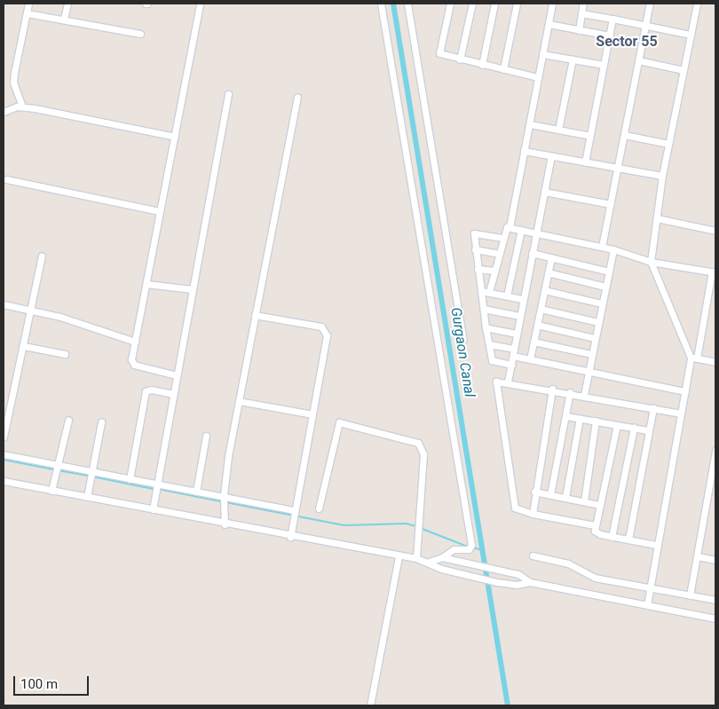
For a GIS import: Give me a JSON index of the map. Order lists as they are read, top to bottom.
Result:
{
  "districts": ["Sector 55"],
  "water": ["Gurgaon Canal"],
  "scale_bar": "100 m"
}
